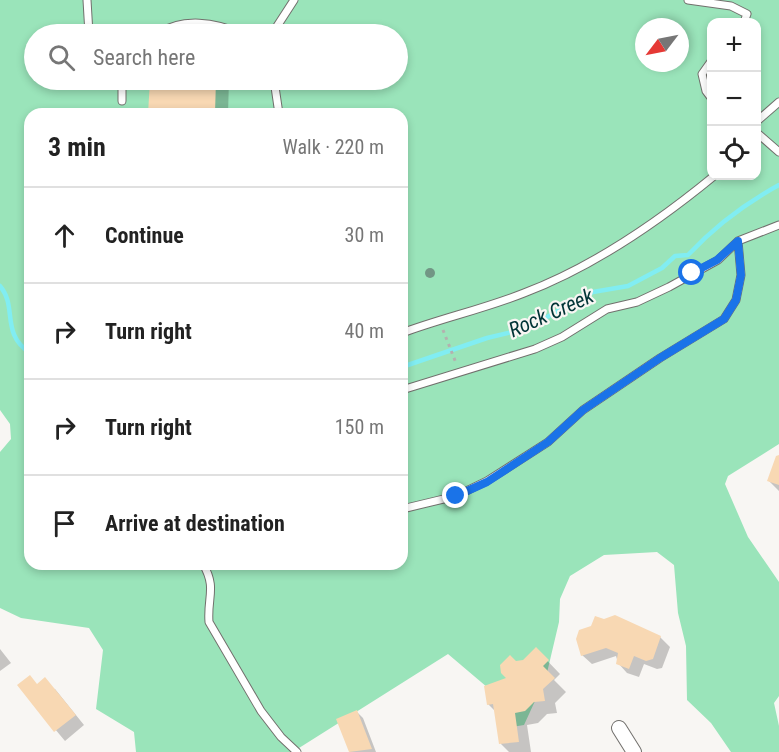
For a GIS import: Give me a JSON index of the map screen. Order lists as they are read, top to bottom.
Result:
{
  "water": ["Rock Creek"],
  "north": "bottom left",
  "page": {
    "map_buttons": ["+", "−"],
    "search": "Search here",
    "heading": ["3 min", "Walk · 220 m"],
    "list": [
      ["Continue", "30 m"],
      ["Turn right", "40 m"],
      ["Turn right", "150 m"],
      "Arrive at destination"
    ]
  }
}
